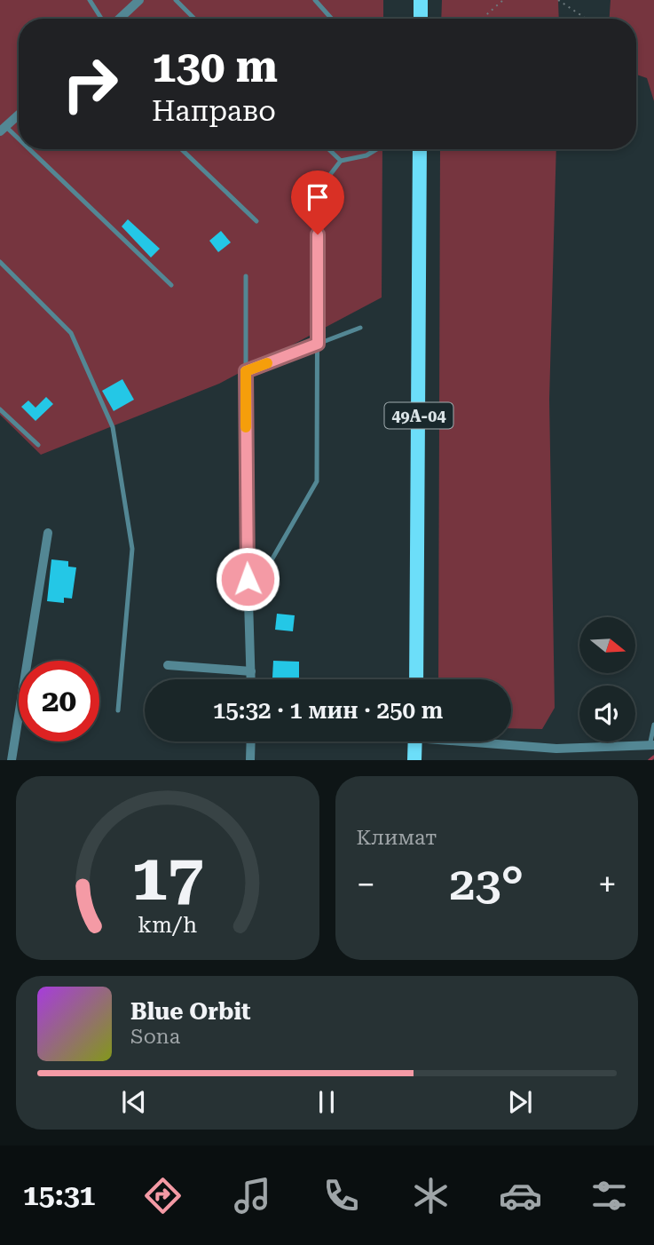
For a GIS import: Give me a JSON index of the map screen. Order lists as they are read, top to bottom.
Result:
{
  "streets": {
    "main road": ["49А-04"]
  },
  "north": "right",
  "page": {
    "turn": ["130 m", "Направо"],
    "limit": "20",
    "trip": "15:32 · 1 мин · 250 m",
    "tile": "Климат",
    "heat": ["−", "23°", "+"],
    "song": ["Blue Orbit", "Sona"],
    "tabs": "15:31",
    "gauge": ["17", "km/h"]
  }
}
